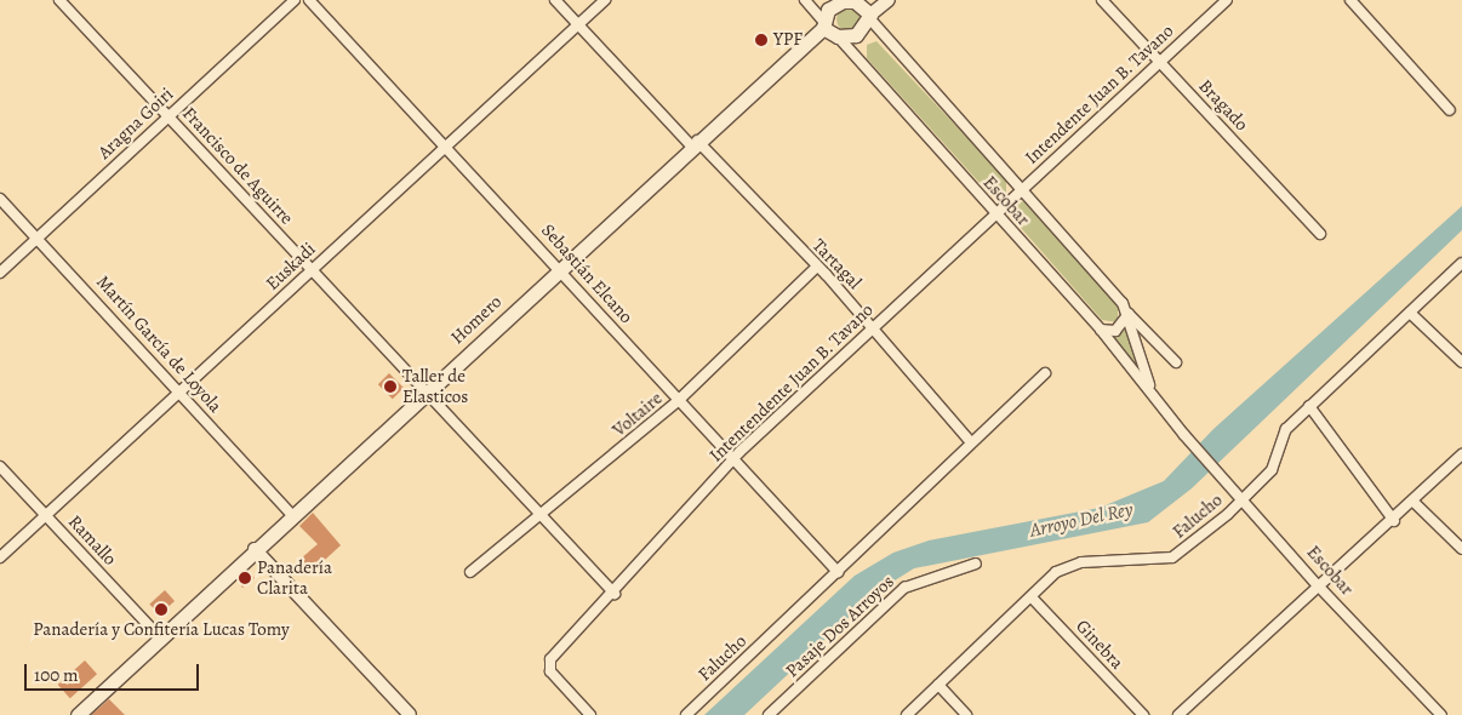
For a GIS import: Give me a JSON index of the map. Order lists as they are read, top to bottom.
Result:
{
  "streets": {
    "main road": ["Homero"],
    "street": [
      "Intendente Juan B. Tavano",
      "Bragado",
      "Aragna Goiri",
      "Francisco de Aguirre",
      "Escobar",
      "Tartagal",
      "Euskadi",
      "Sebastián Elcano",
      "Martín García de Loyola",
      "Intentendente Juan B. Tavano",
      "Voltaire",
      "Falucho",
      "Ramallo",
      "Pasaje Dos Arroyos",
      "Ginebra"
    ]
  },
  "crossings": [
    ["Intendente Juan B. Tavano", "Bragado"],
    ["Intendente Juan B. Tavano", "Escobar"],
    ["Intendente Juan B. Tavano", "Intentendente Juan B. Tavano"],
    ["Aragna Goiri", "Francisco de Aguirre"],
    ["Aragna Goiri", "Martín García de Loyola"],
    ["Francisco de Aguirre", "Euskadi"],
    ["Francisco de Aguirre", "Homero"],
    ["Francisco de Aguirre", "Intentendente Juan B. Tavano"],
    ["Francisco de Aguirre", "Voltaire"],
    ["Escobar", "Homero"],
    ["Escobar", "Intentendente Juan B. Tavano"],
    ["Escobar", "Falucho"],
    ["Tartagal", "Euskadi"],
    ["Tartagal", "Homero"],
    ["Tartagal", "Intentendente Juan B. Tavano"],
    ["Tartagal", "Voltaire"],
    ["Tartagal", "Falucho"],
    ["Euskadi", "Sebastián Elcano"],
    ["Euskadi", "Martín García de Loyola"],
    ["Euskadi", "Ramallo"],
    ["Sebastián Elcano", "Homero"],
    ["Sebastián Elcano", "Intentendente Juan B. Tavano"],
    ["Sebastián Elcano", "Voltaire"],
    ["Sebastián Elcano", "Falucho"],
    ["Homero", "Martín García de Loyola"],
    ["Homero", "Ramallo"],
    ["Falucho", "Ginebra"]
  ],
  "water": ["Arroyo Del Rey"],
  "places": [
    "YPF",
    "Taller de Elasticos",
    "Panadería Clarita",
    "Panadería y Confitería Lucas Tomy"
  ],
  "scale_bar": "100 m"
}
